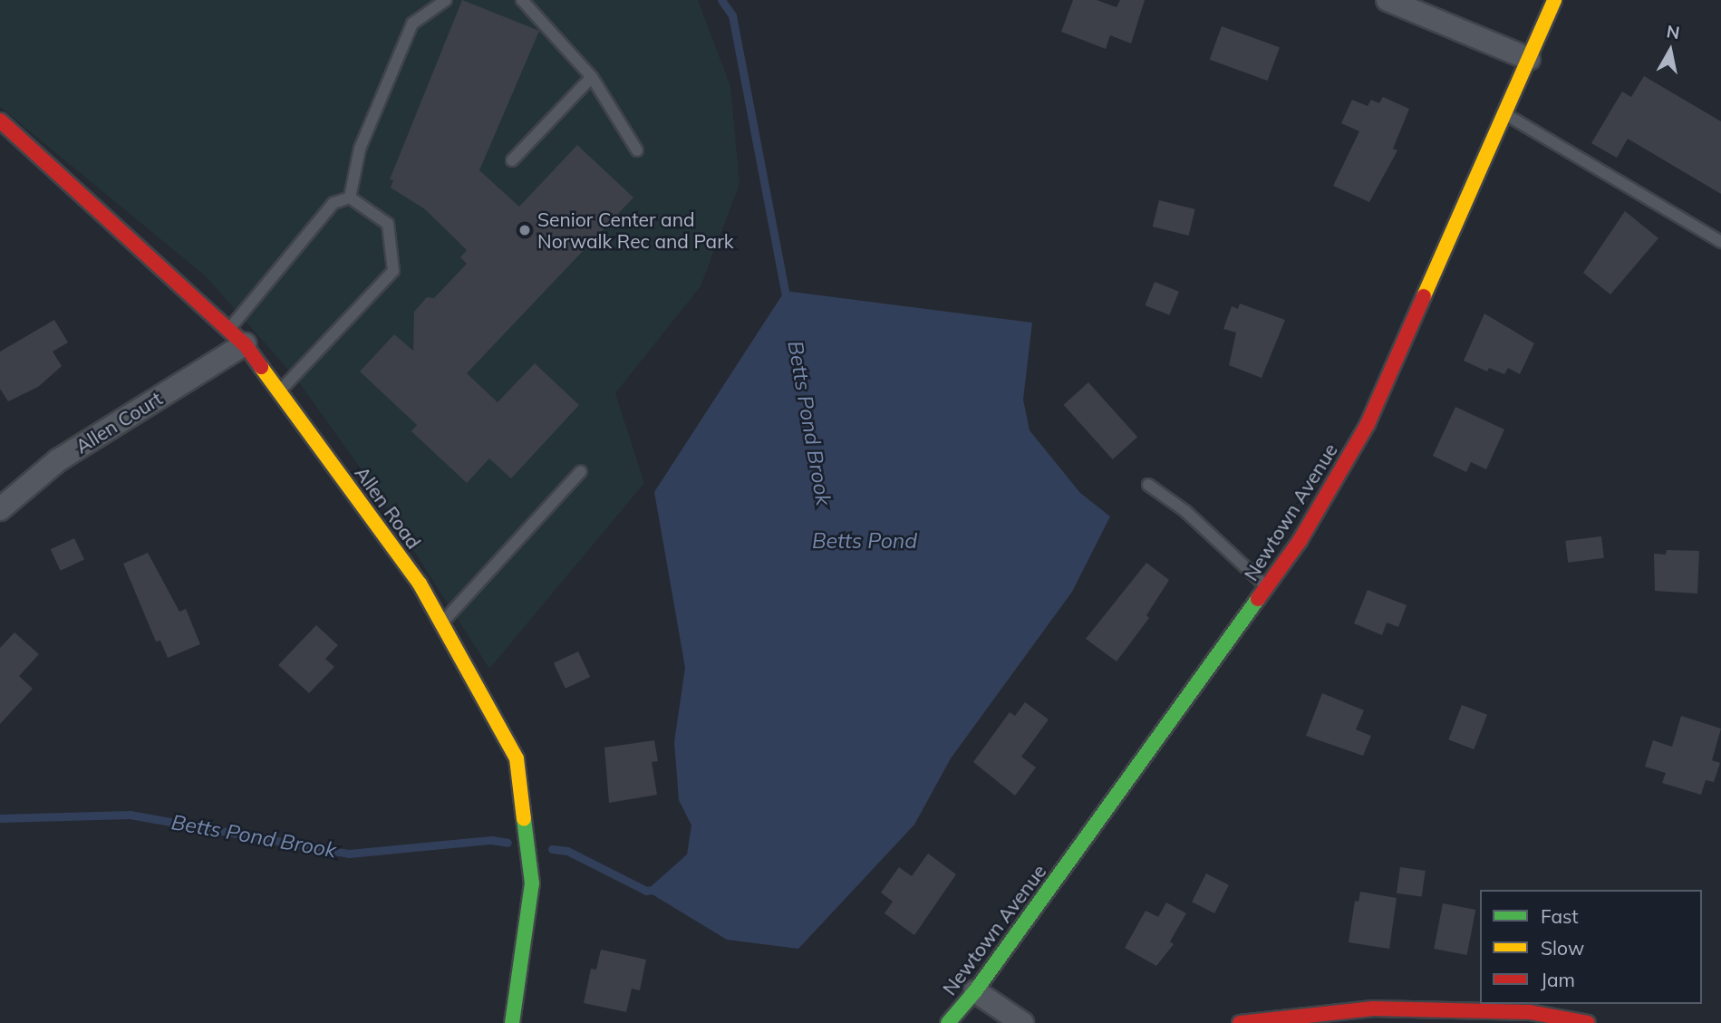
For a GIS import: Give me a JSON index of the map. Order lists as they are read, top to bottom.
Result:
{
  "streets": {
    "street": ["Allen Court", "Allen Road", "Newtown Avenue"]
  },
  "crossings": [
    ["Allen Court", "Allen Road"]
  ],
  "water": ["Betts Pond Brook", "Betts Pond"],
  "places": ["Senior Center and Norwalk Rec and Park"],
  "legend": ["Fast", "Slow", "Jam"],
  "north": "top"
}
